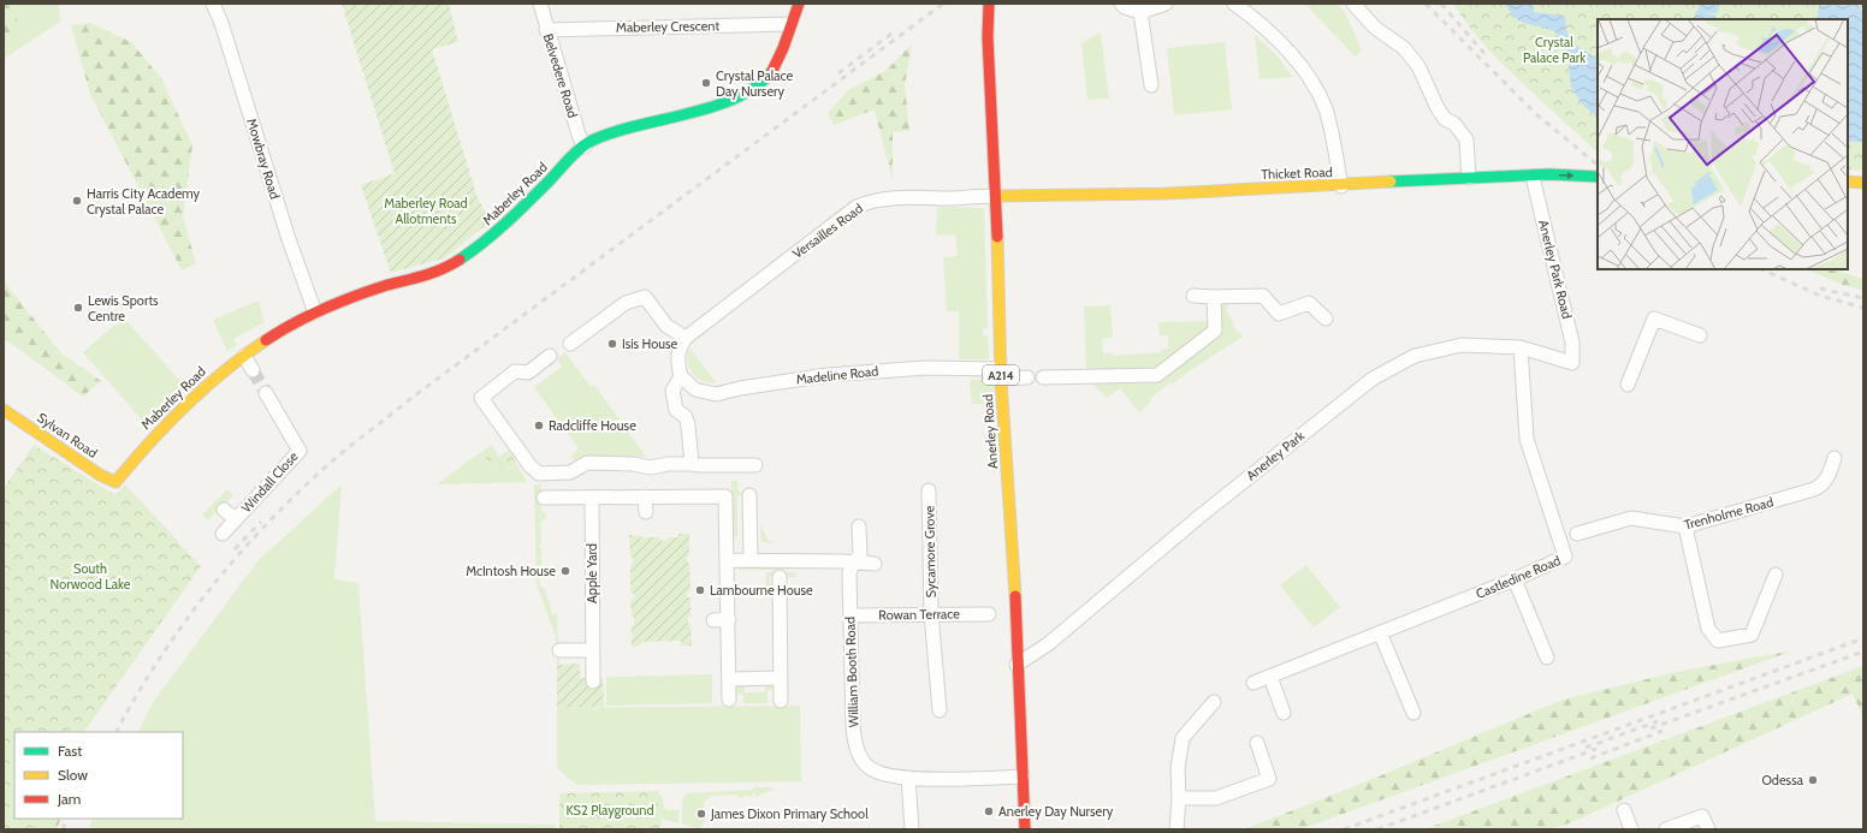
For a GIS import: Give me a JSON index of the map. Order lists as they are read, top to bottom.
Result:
{
  "streets": {
    "street": [
      "Maberley Crescent",
      "Belvedere Road",
      "Mowbray Road",
      "Thicket Road",
      "Maberley Road",
      "Versailles Road",
      "Anerley Park Road",
      "Madeline Road",
      "A214",
      "Anerley Road",
      "Sylvan Road",
      "Anerley Park",
      "Windall Close",
      "Trenholme Road",
      "Sycamore Grove",
      "Apple Yard",
      "Castledine Road",
      "Rowan Terrace",
      "William Booth Road"
    ]
  },
  "crossings": [
    ["Maberley Crescent", "Belvedere Road"],
    ["Maberley Crescent", "Maberley Road"],
    ["Belvedere Road", "Maberley Road"],
    ["Mowbray Road", "Maberley Road"],
    ["Thicket Road", "Versailles Road"],
    ["Thicket Road", "Anerley Park Road"],
    ["Thicket Road", "Anerley Road"],
    ["Maberley Road", "Sylvan Road"],
    ["Versailles Road", "Anerley Road"],
    ["Anerley Park Road", "Anerley Park"],
    ["Madeline Road", "Anerley Road"],
    ["Anerley Road", "Anerley Park"],
    ["Anerley Road", "William Booth Road"],
    ["Anerley Park", "Castledine Road"],
    ["Sycamore Grove", "Rowan Terrace"],
    ["Rowan Terrace", "William Booth Road"]
  ],
  "parks": [
    "Crystal Palace Park",
    "Maberley Road Allotments",
    "South Norwood Lake",
    "KS2 Playground"
  ],
  "places": [
    "Crystal Palace Day Nursery",
    "Harris City Academy Crystal Palace",
    "Lewis Sports Centre",
    "Isis House",
    "Radcliffe House",
    "McIntosh House",
    "Lambourne House",
    "Odessa",
    "Anerley Day Nursery",
    "James Dixon Primary School"
  ],
  "legend": ["Fast", "Slow", "Jam"]
}
